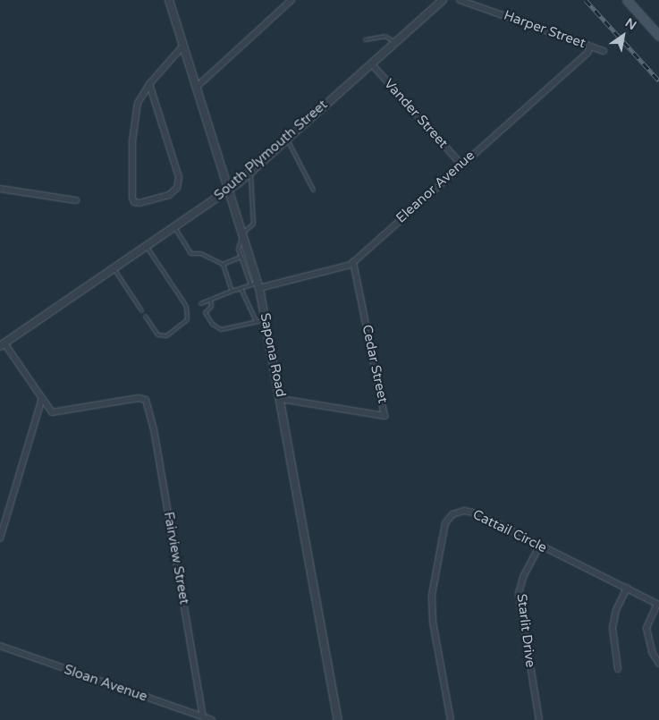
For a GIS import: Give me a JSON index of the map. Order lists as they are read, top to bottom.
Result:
{
  "streets": {
    "street": [
      "Harper Street",
      "Vander Street",
      "South Plymouth Street",
      "Eleanor Avenue",
      "Sapona Road",
      "Cedar Street",
      "Cattail Circle",
      "Fairview Street",
      "Starlit Drive",
      "Sloan Avenue"
    ]
  },
  "crossings": [
    ["Harper Street", "Eleanor Avenue"],
    ["Vander Street", "South Plymouth Street"],
    ["Vander Street", "Eleanor Avenue"],
    ["South Plymouth Street", "Sapona Road"],
    ["Eleanor Avenue", "Sapona Road"],
    ["Eleanor Avenue", "Cedar Street"],
    ["Sapona Road", "Cedar Street"],
    ["Cattail Circle", "Starlit Drive"],
    ["Fairview Street", "Sloan Avenue"]
  ],
  "north": "top right"
}
